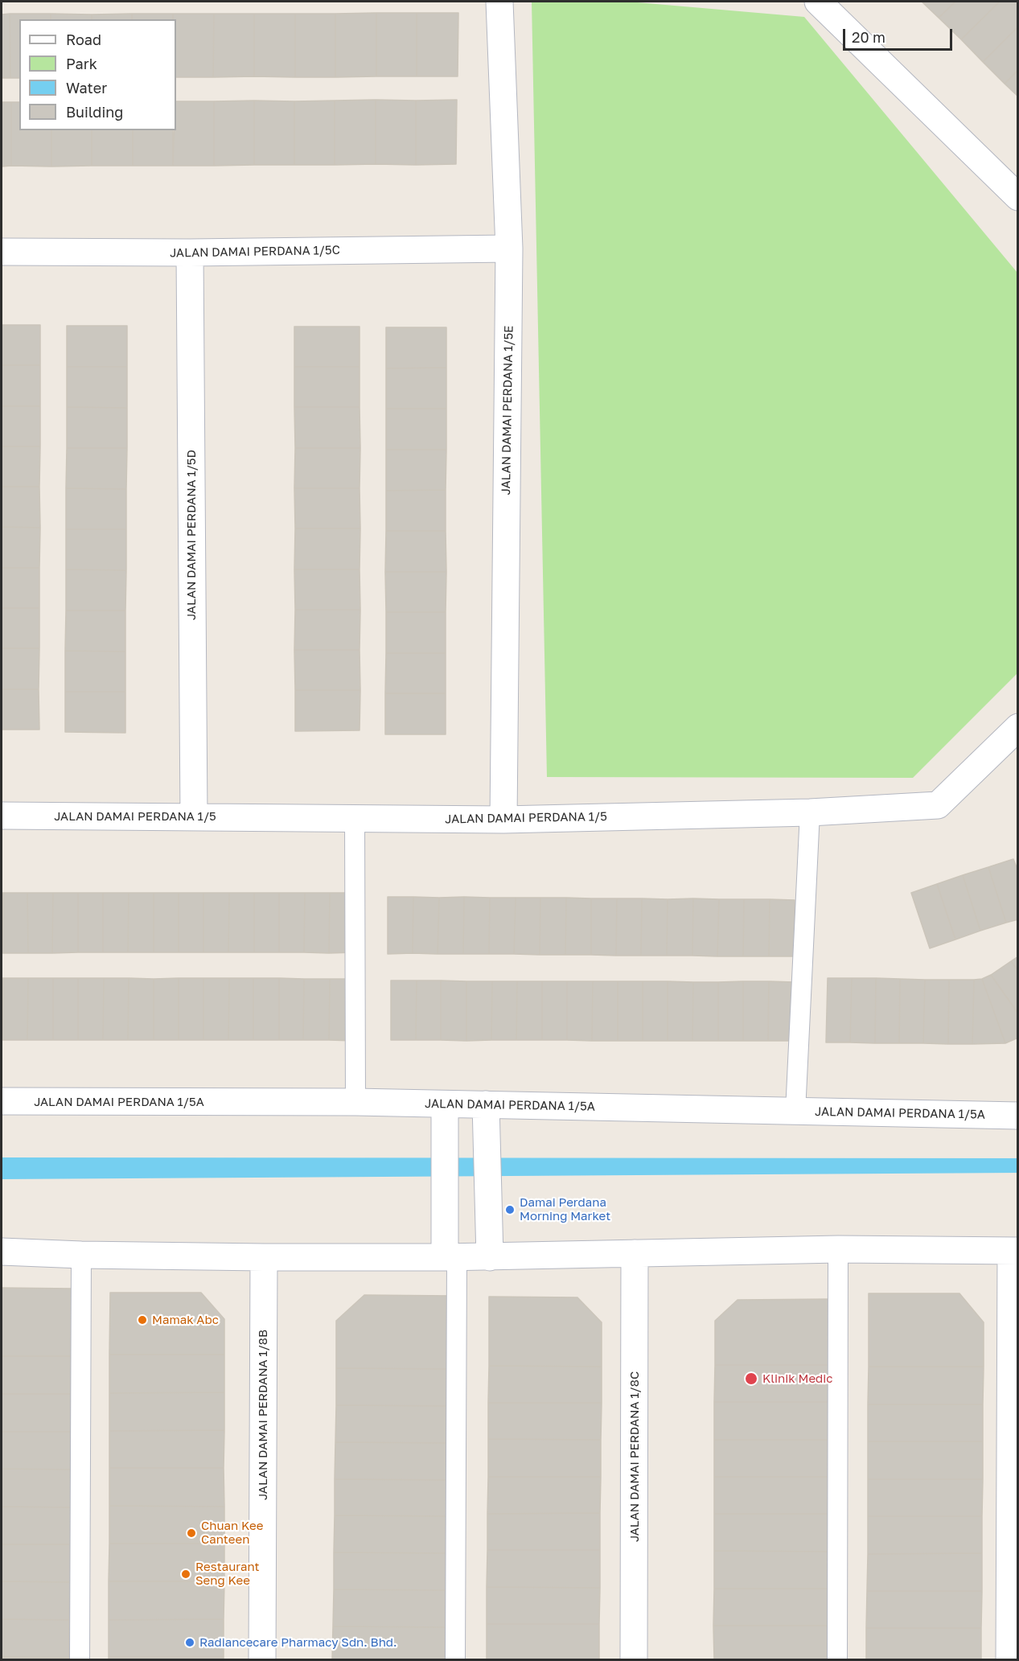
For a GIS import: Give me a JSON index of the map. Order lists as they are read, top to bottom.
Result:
{
  "streets": {
    "street": [
      "JALAN DAMAI PERDANA 1/5C",
      "JALAN DAMAI PERDANA 1/5E",
      "JALAN DAMAI PERDANA 1/5D",
      "JALAN DAMAI PERDANA 1/5",
      "JALAN DAMAI PERDANA 1/5A",
      "JALAN DAMAI PERDANA 1/8B",
      "JALAN DAMAI PERDANA 1/8C"
    ]
  },
  "crossings": [
    ["JALAN DAMAI PERDANA 1/5C", "JALAN DAMAI PERDANA 1/5E"],
    ["JALAN DAMAI PERDANA 1/5C", "JALAN DAMAI PERDANA 1/5D"],
    ["JALAN DAMAI PERDANA 1/5E", "JALAN DAMAI PERDANA 1/5"],
    ["JALAN DAMAI PERDANA 1/5D", "JALAN DAMAI PERDANA 1/5"]
  ],
  "places": [
    "Damai Perdana Morning Market",
    "Mamak Abc",
    "Klinik Medic",
    "Chuan Kee Canteen",
    "Restaurant Seng Kee",
    "Radiancecare Pharmacy Sdn. Bhd."
  ],
  "legend": [
    "Road",
    "Park",
    "Water",
    "Building"
  ],
  "scale_bar": "20 m"
}
